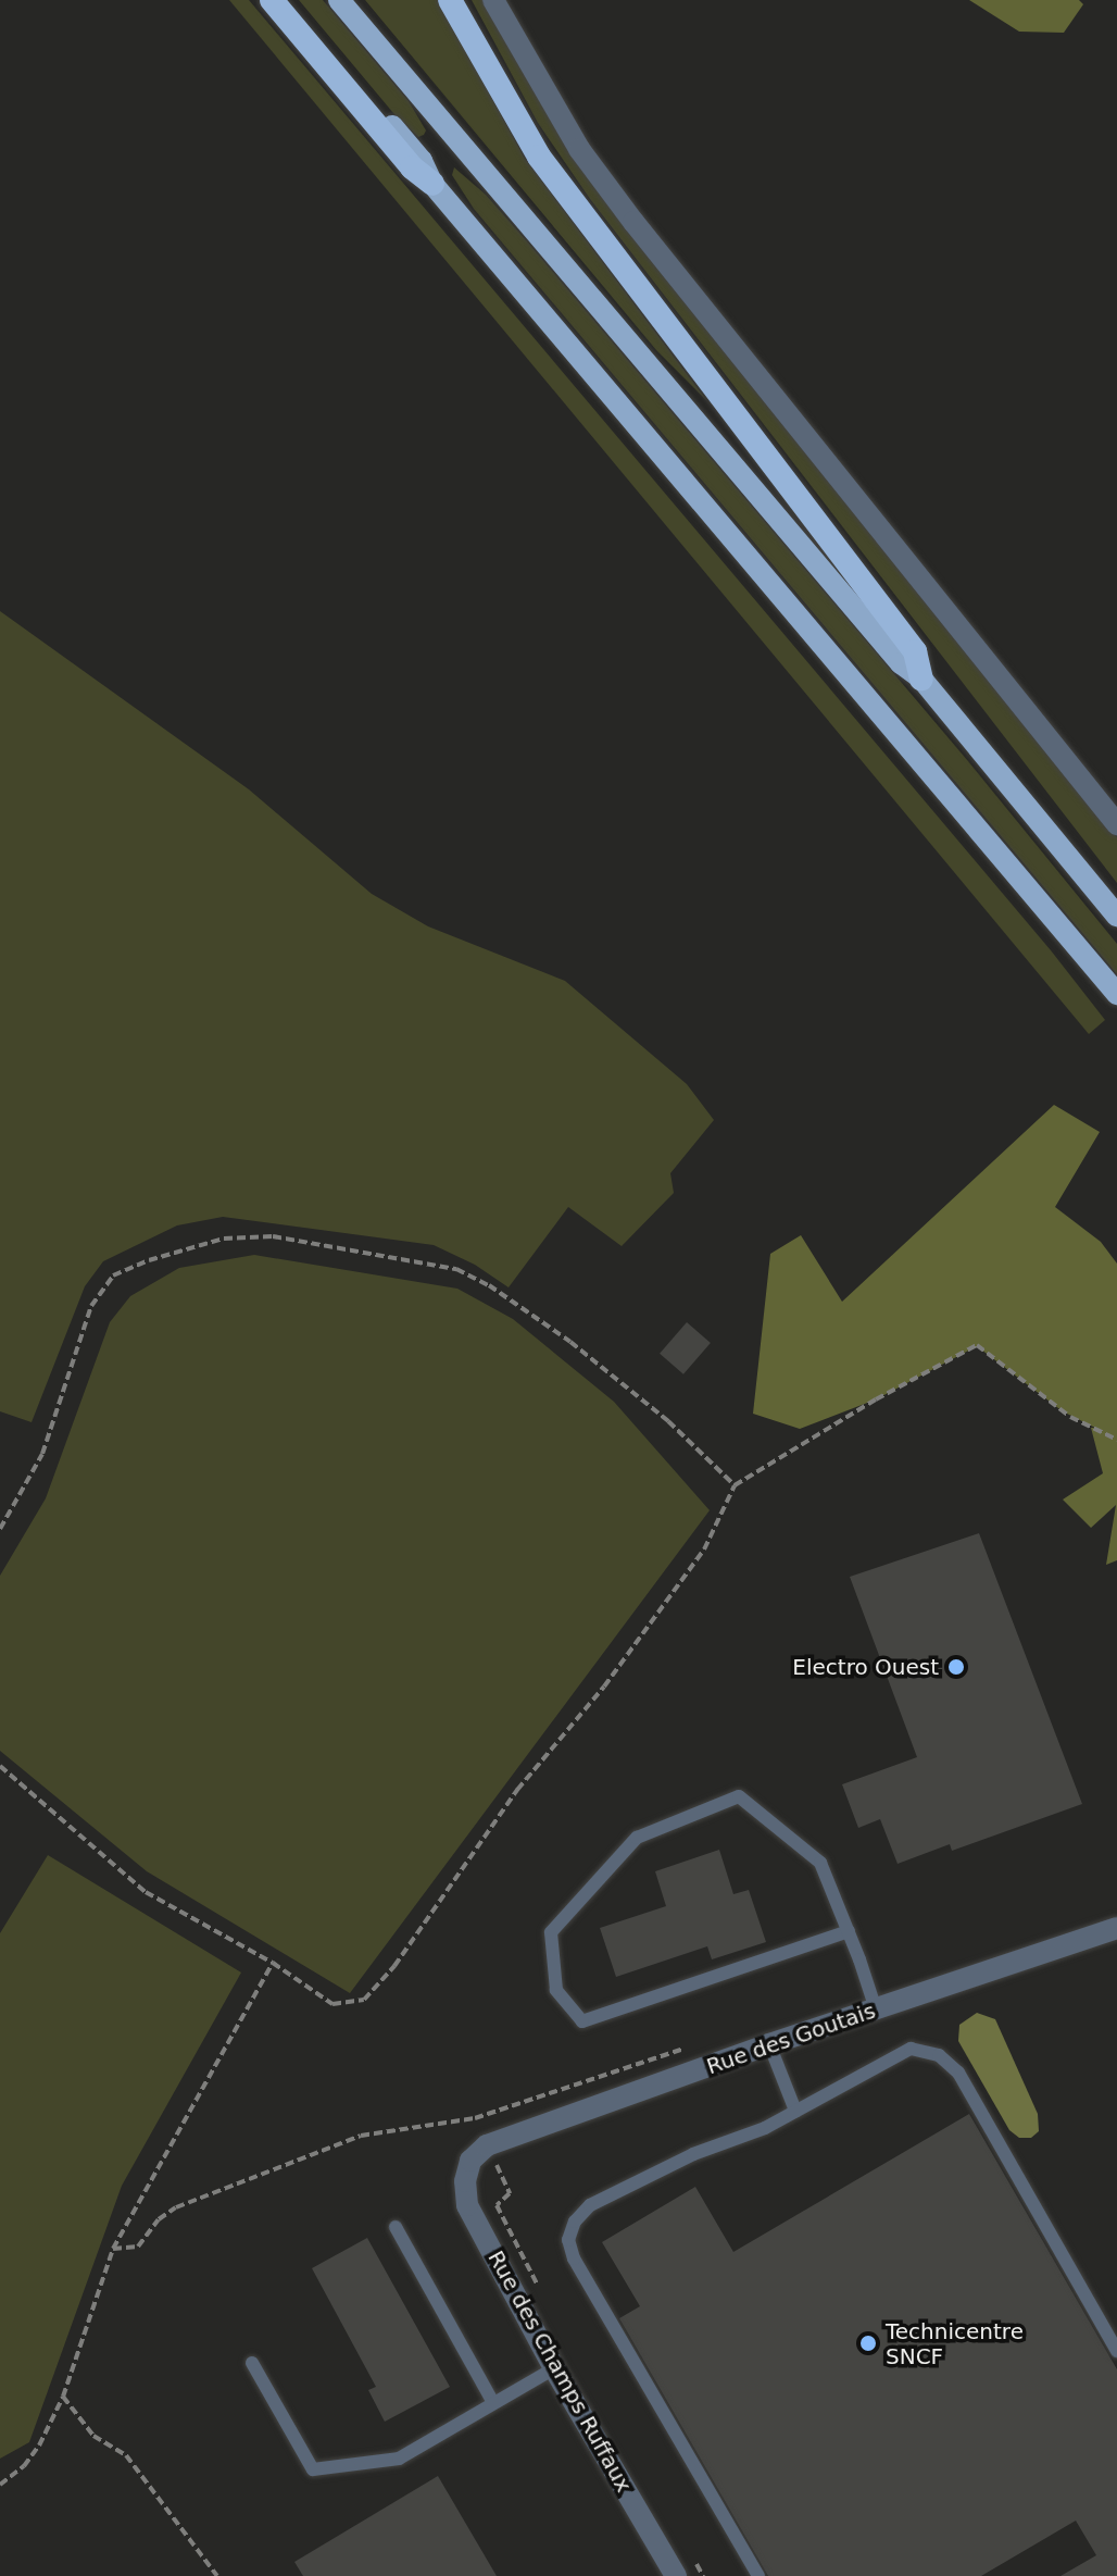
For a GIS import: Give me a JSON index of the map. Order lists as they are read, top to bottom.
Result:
{
  "streets": {
    "street": ["Rue des Goutais", "Rue des Champs Ruffaux"]
  },
  "crossings": [
    ["Rue des Goutais", "Rue des Champs Ruffaux"]
  ],
  "places": ["Electro Ouest", "Technicentre SNCF"]
}
